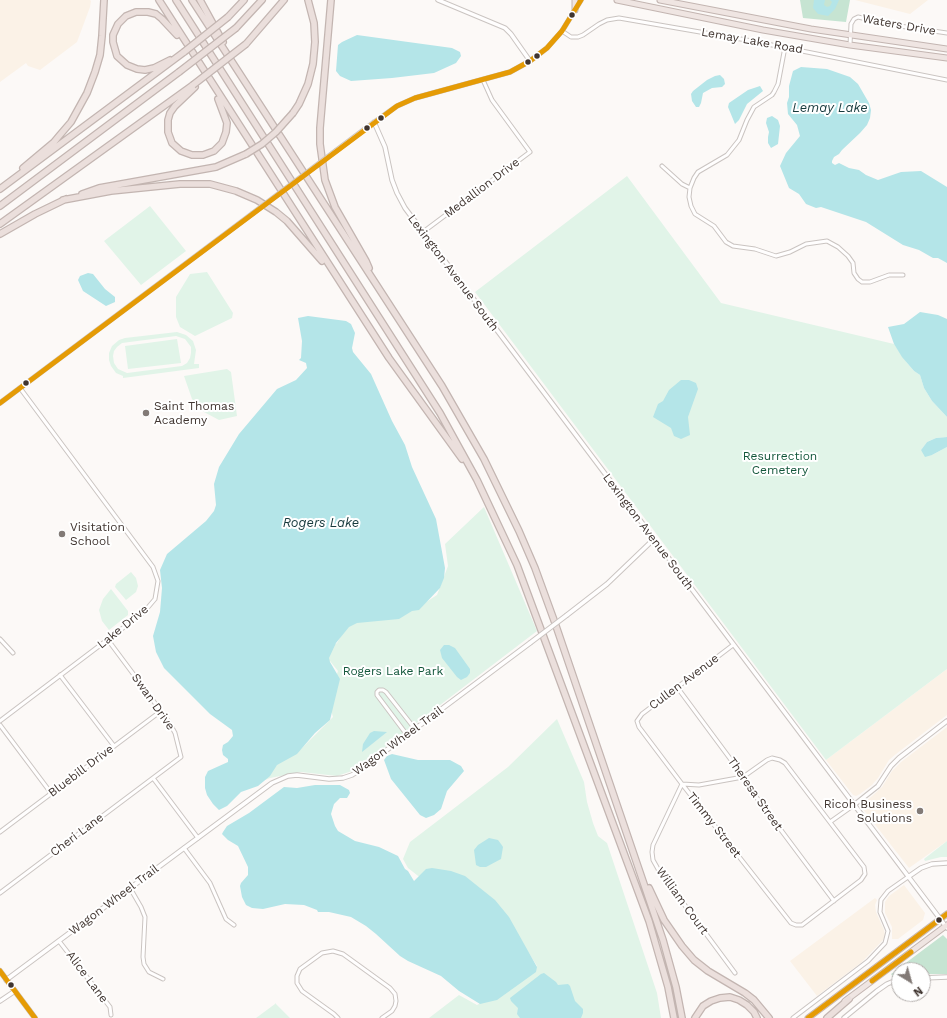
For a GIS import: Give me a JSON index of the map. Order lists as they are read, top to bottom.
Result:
{
  "streets": {
    "street": [
      "Waters Drive",
      "Lemay Lake Road",
      "Medallion Drive",
      "Lexington Avenue South",
      "Lake Drive",
      "Cullen Avenue",
      "Swan Drive",
      "Wagon Wheel Trail",
      "Bluebill Drive",
      "Theresa Street",
      "Timmy Street",
      "Cheri Lane",
      "William Court",
      "Alice Lane"
    ]
  },
  "crossings": [
    ["Medallion Drive", "Lexington Avenue South"],
    ["Lexington Avenue South", "Cullen Avenue"],
    ["Lexington Avenue South", "Wagon Wheel Trail"],
    ["Lake Drive", "Swan Drive"],
    ["Cullen Avenue", "Theresa Street"],
    ["Cullen Avenue", "Timmy Street"],
    ["Swan Drive", "Bluebill Drive"],
    ["Swan Drive", "Cheri Lane"],
    ["Wagon Wheel Trail", "Alice Lane"],
    ["Theresa Street", "Timmy Street"],
    ["Timmy Street", "William Court"]
  ],
  "water": ["Lemay Lake", "Rogers Lake"],
  "parks": ["Resurrection Cemetery", "Rogers Lake Park"],
  "places": ["Saint Thomas Academy", "Visitation School", "Ricoh Business Solutions"],
  "north": "bottom right"
}
